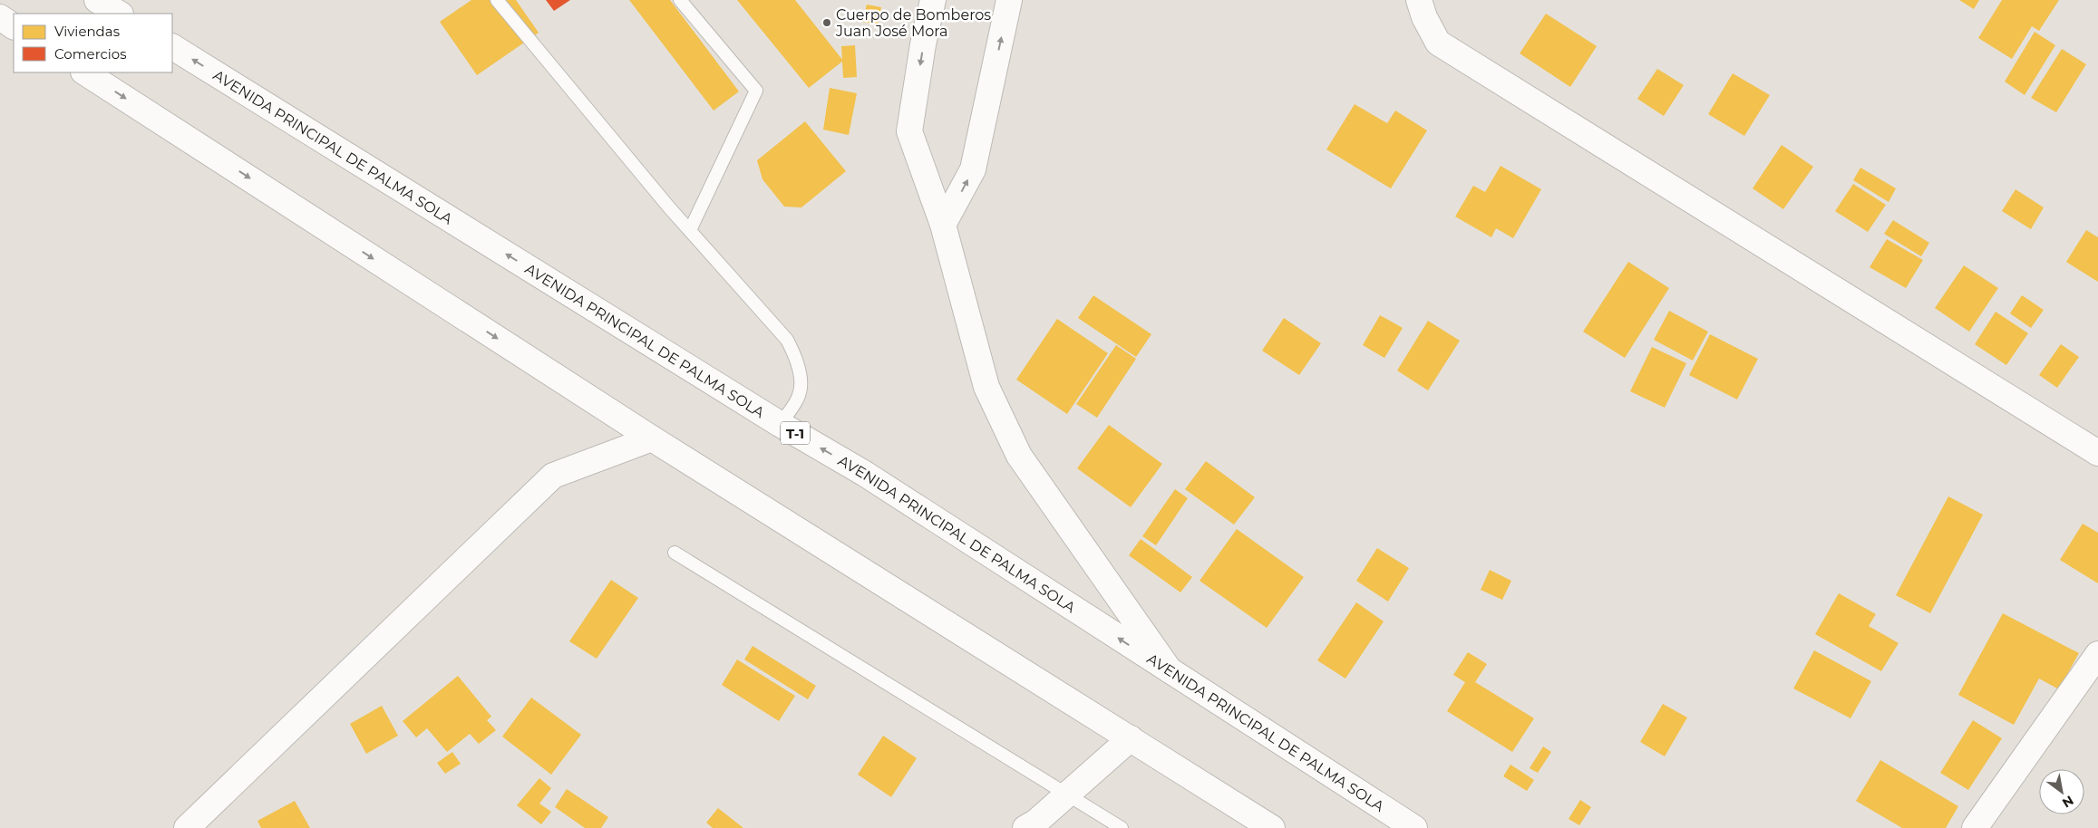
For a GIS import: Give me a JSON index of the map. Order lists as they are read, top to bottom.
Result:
{
  "streets": {
    "main road": ["AVENIDA PRINCIPAL DE PALMA SOLA", "T-1"]
  },
  "places": ["Cuerpo de Bomberos Juan José Mora"],
  "legend": ["Viviendas", "Comercios"],
  "north": "bottom right"
}
